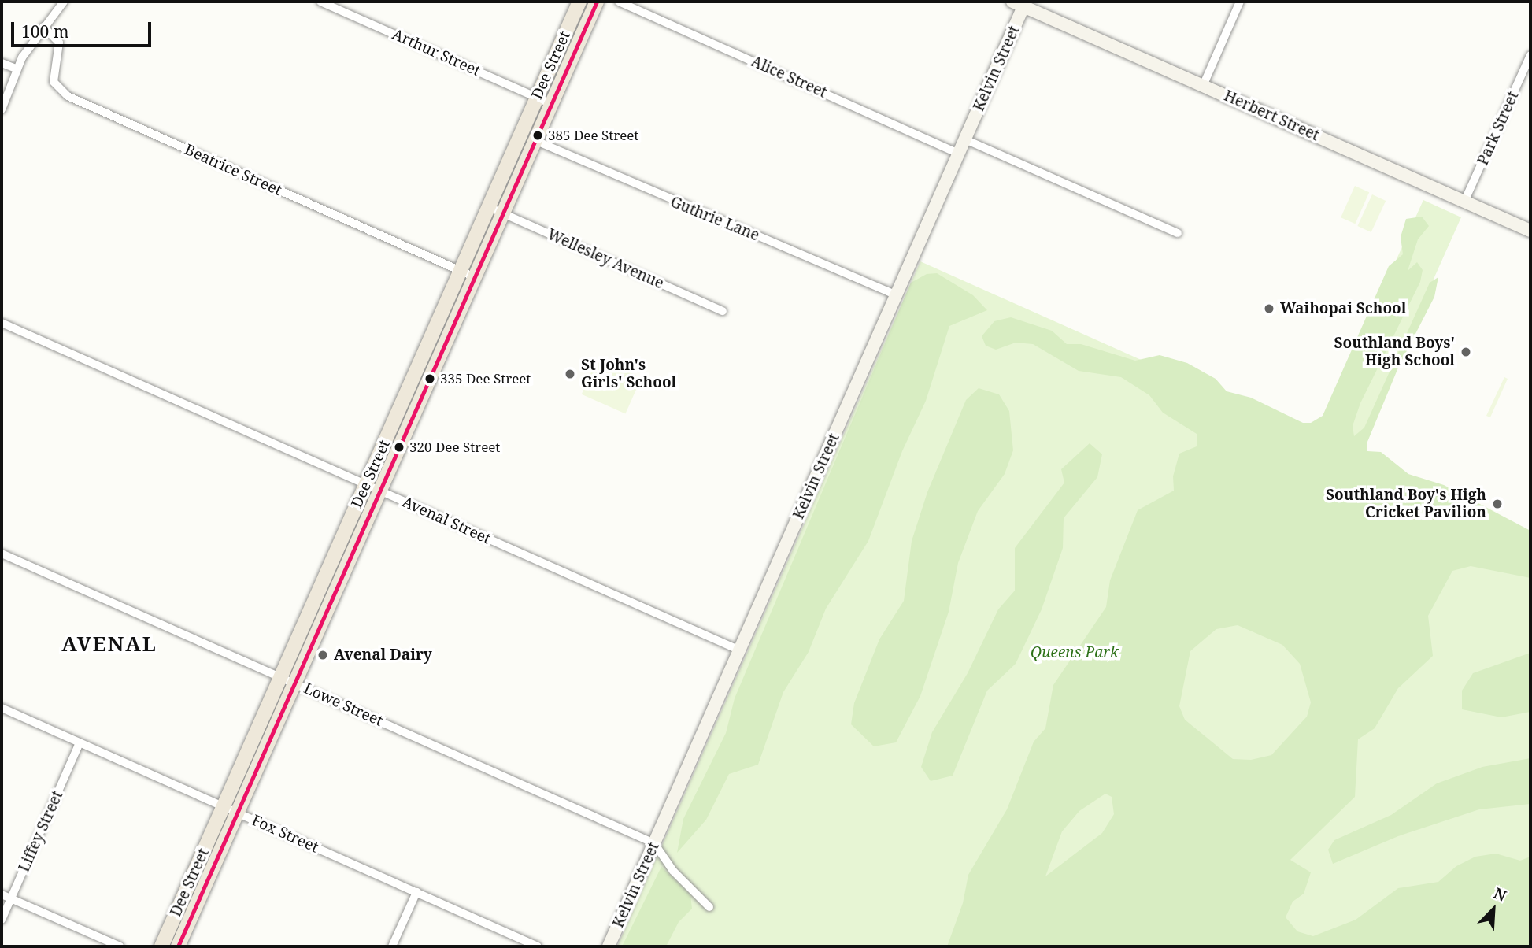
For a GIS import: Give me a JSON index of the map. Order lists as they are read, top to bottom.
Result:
{
  "streets": {
    "main road": ["Dee Street", "Kelvin Street", "Herbert Street"],
    "street": [
      "Arthur Street",
      "Alice Street",
      "Park Street",
      "Beatrice Street",
      "Guthrie Lane",
      "Wellesley Avenue",
      "Avenal Street",
      "Lowe Street",
      "Liffey Street",
      "Fox Street"
    ]
  },
  "crossings": [
    ["Arthur Street", "Dee Street"],
    ["Dee Street", "Beatrice Street"],
    ["Dee Street", "Guthrie Lane"],
    ["Dee Street", "Wellesley Avenue"],
    ["Dee Street", "Avenal Street"],
    ["Dee Street", "Lowe Street"],
    ["Dee Street", "Fox Street"],
    ["Kelvin Street", "Alice Street"],
    ["Kelvin Street", "Herbert Street"],
    ["Kelvin Street", "Guthrie Lane"],
    ["Kelvin Street", "Avenal Street"],
    ["Kelvin Street", "Lowe Street"],
    ["Herbert Street", "Park Street"],
    ["Liffey Street", "Fox Street"]
  ],
  "districts": ["AVENAL"],
  "parks": ["Queens Park"],
  "places": [
    "385 Dee Street",
    "Waihopai School",
    "Southland Boys' High School",
    "St John's Girls' School",
    "335 Dee Street",
    "320 Dee Street",
    "Southland Boy's High Cricket Pavilion",
    "Avenal Dairy"
  ],
  "scale_bar": "100 m",
  "north": "top right"
}
